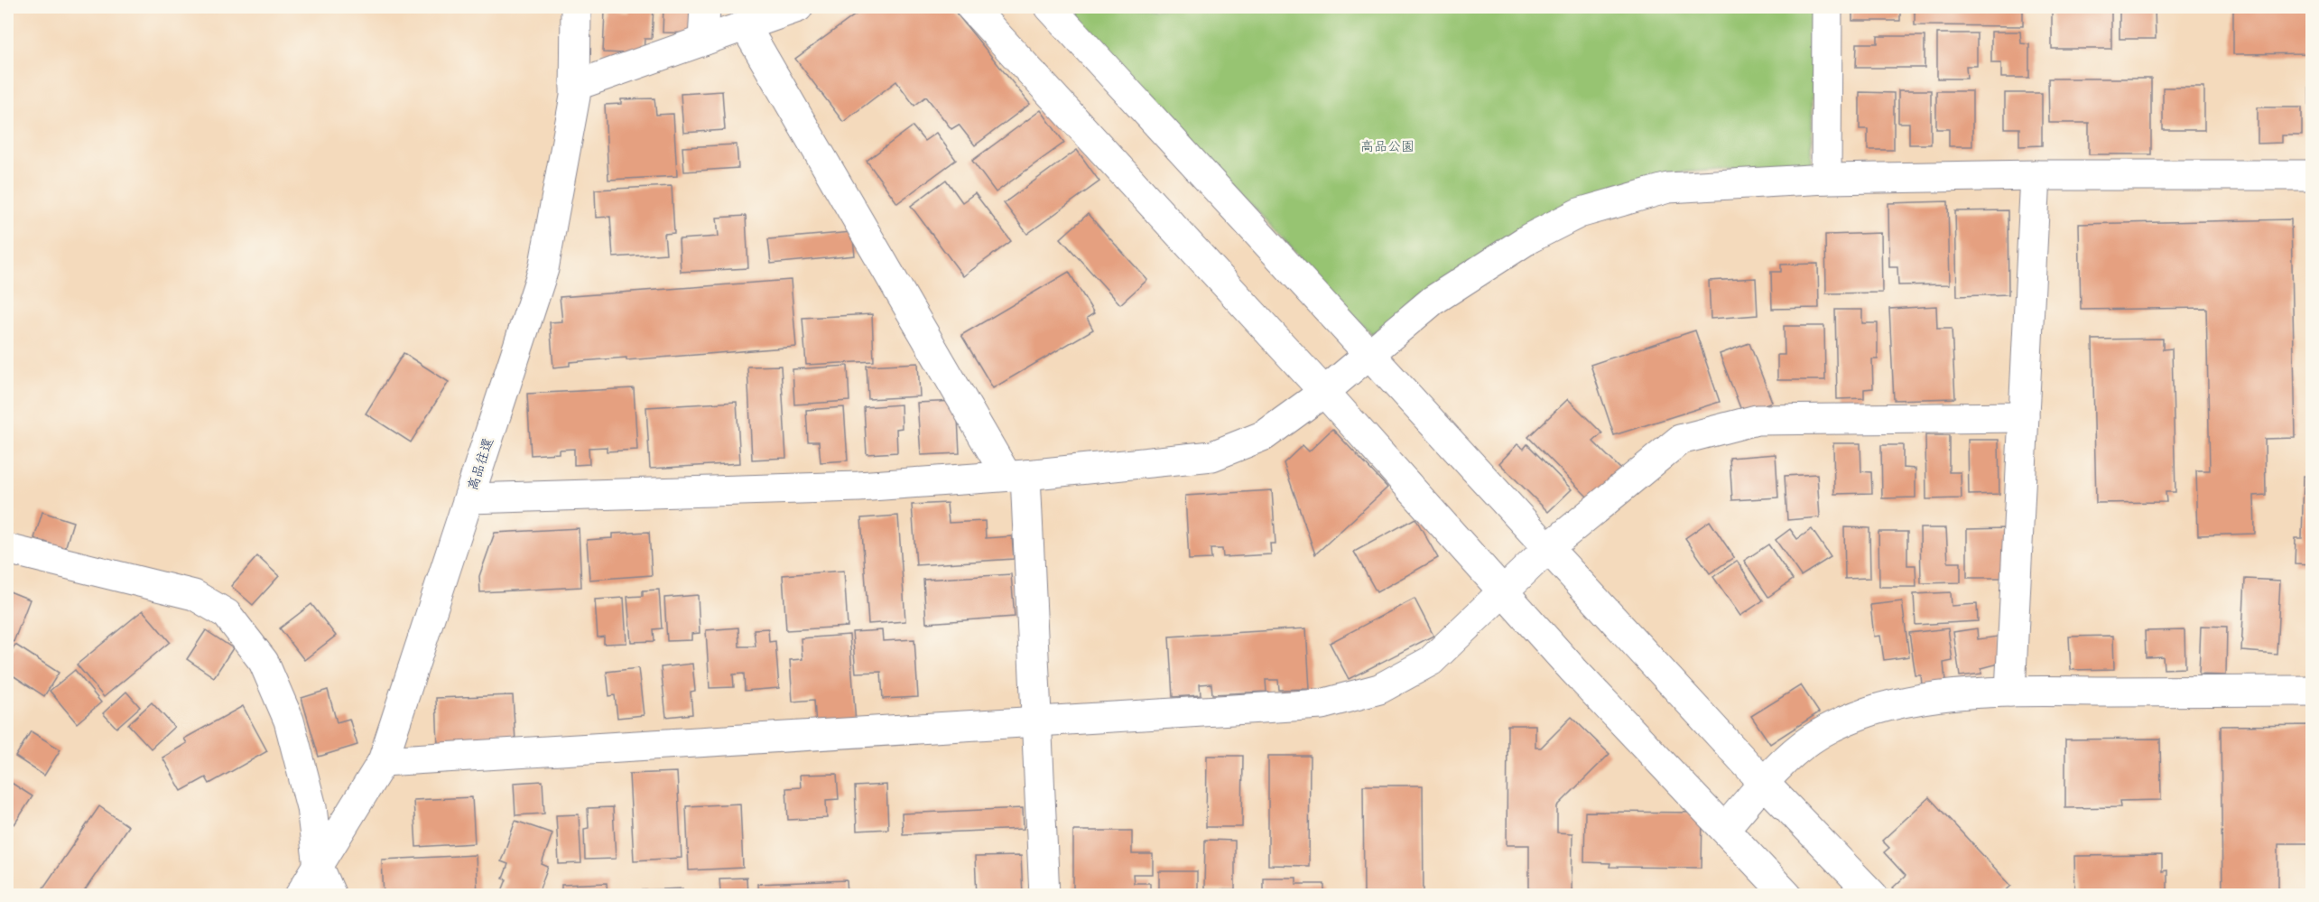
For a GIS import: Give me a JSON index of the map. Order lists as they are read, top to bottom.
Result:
{
  "streets": {
    "street": ["高品往還"]
  },
  "parks": ["高品公園"]
}
